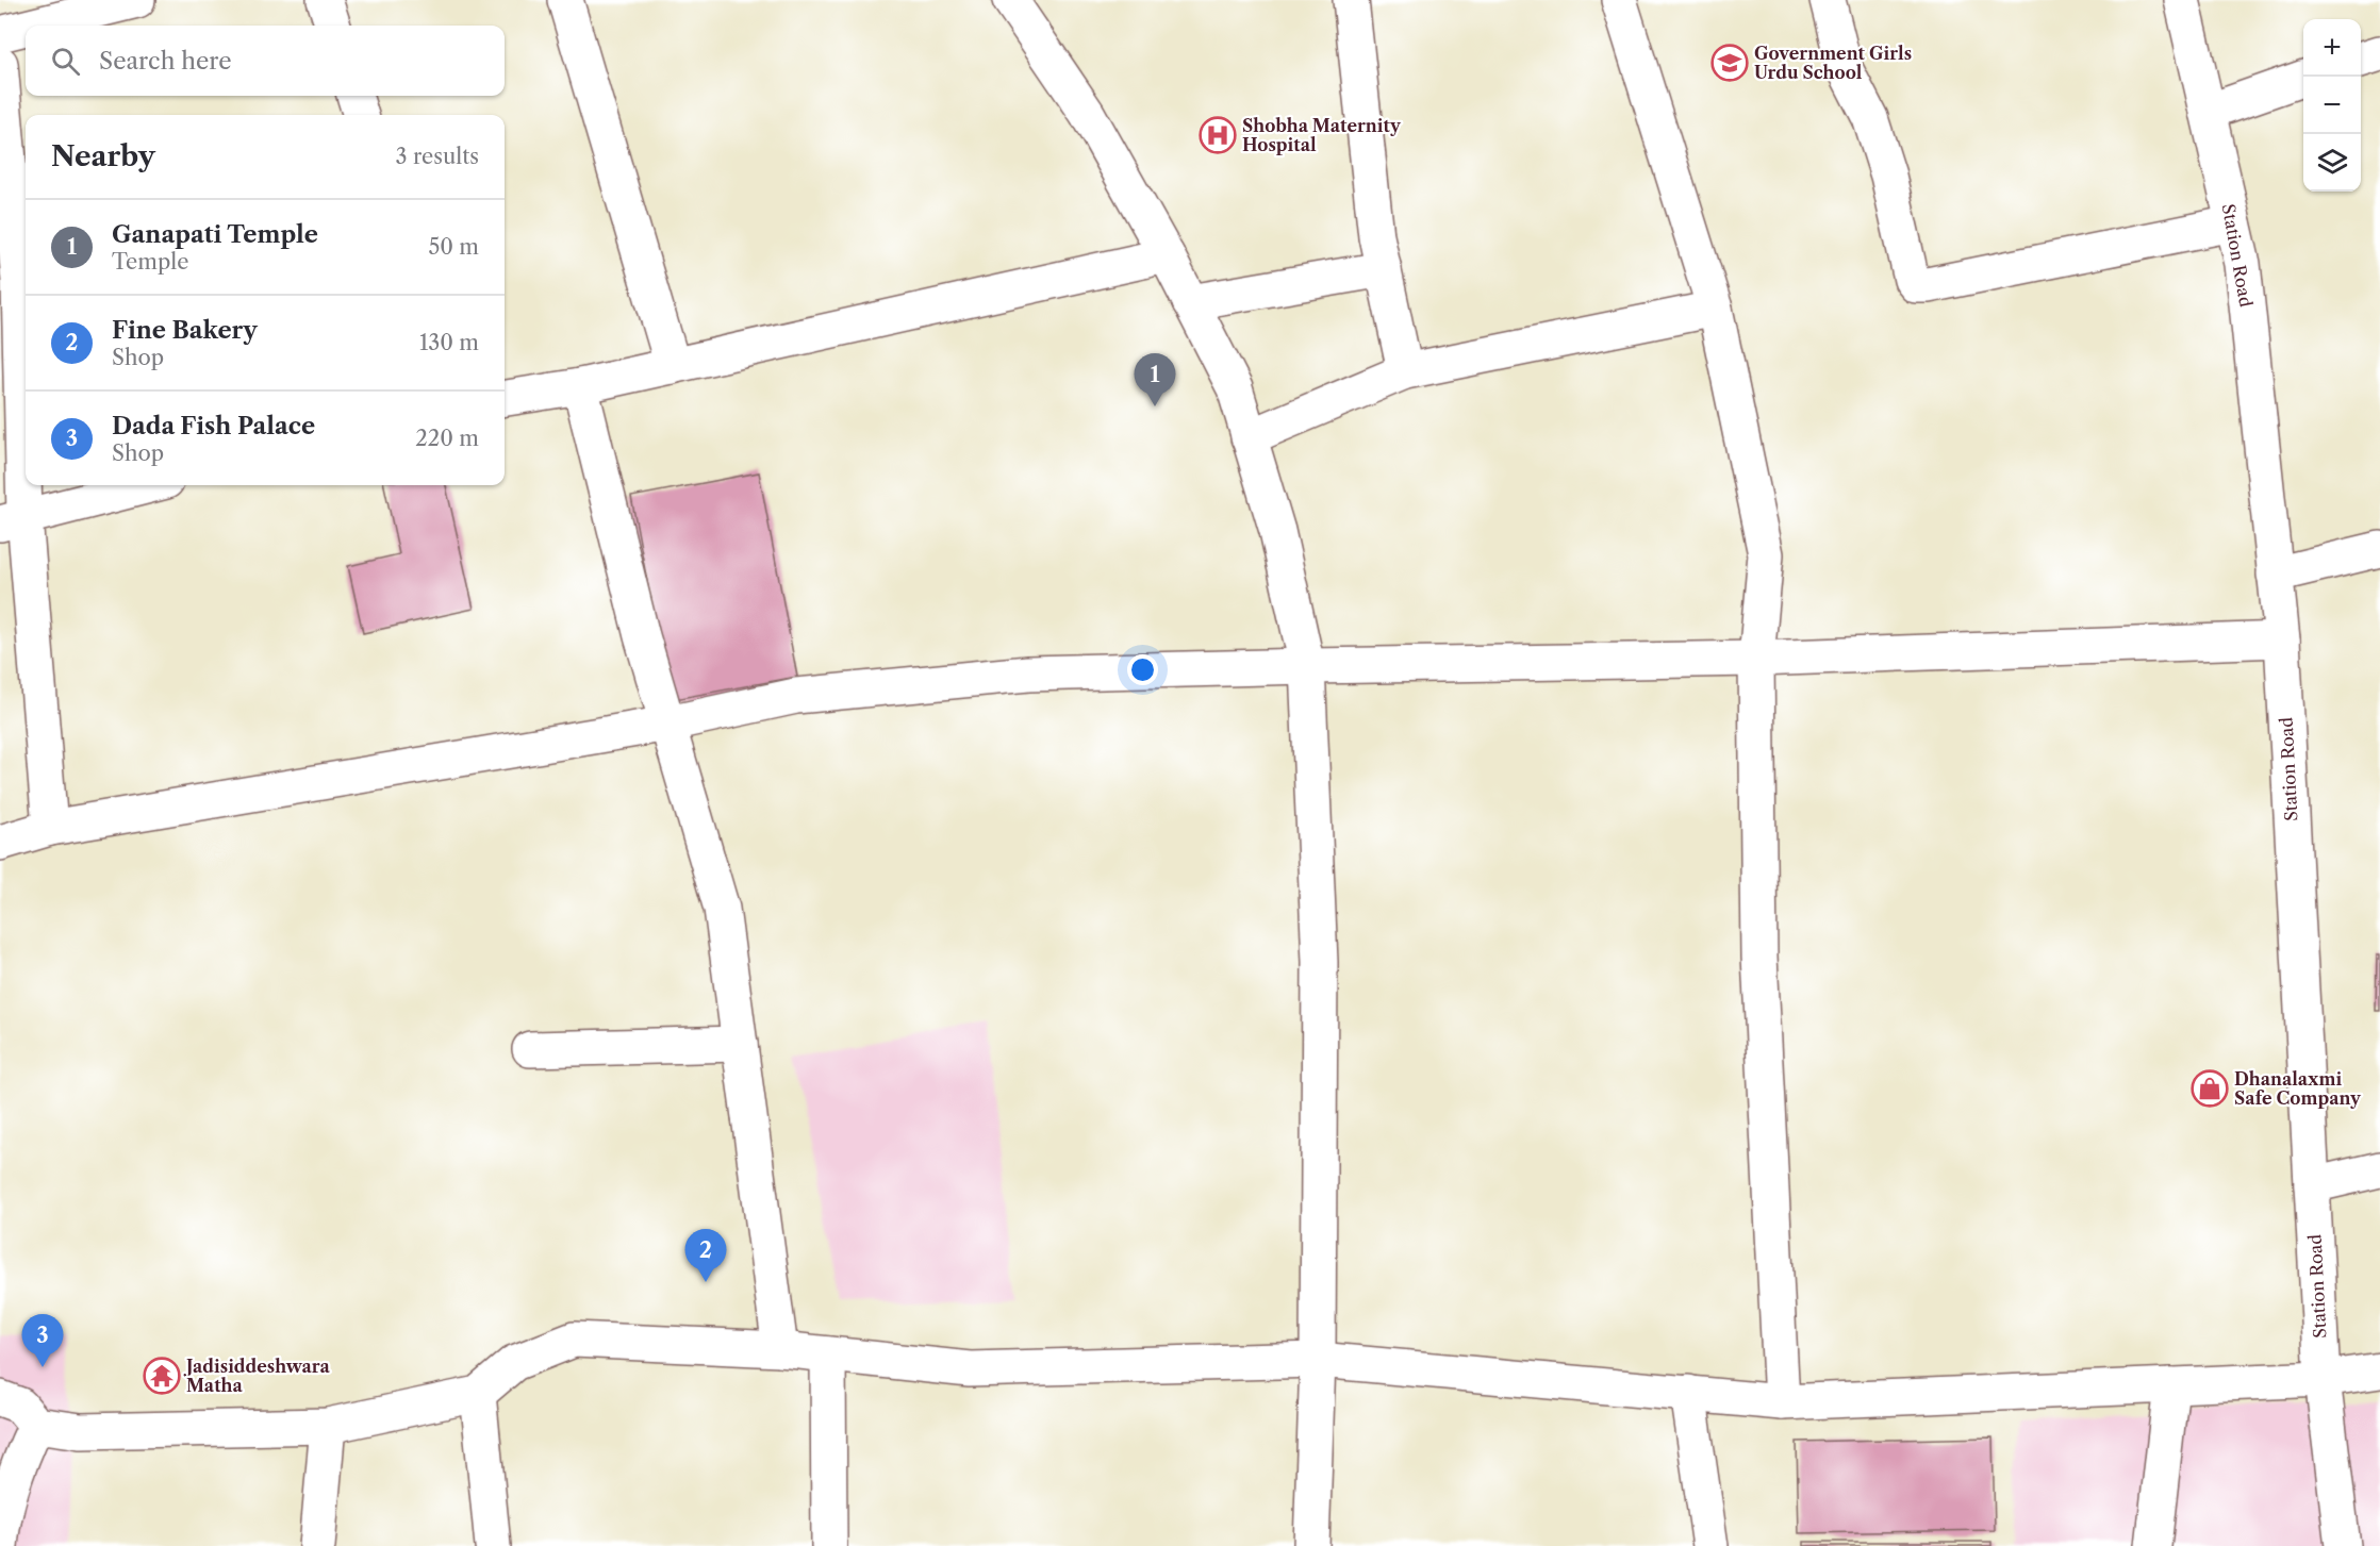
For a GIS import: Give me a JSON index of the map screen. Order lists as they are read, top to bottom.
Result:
{
  "streets": {
    "street": ["Station Road"]
  },
  "places": {
    "school or university": ["Government Girls Urdu School"],
    "hospital": ["Shobha Maternity Hospital"],
    "shop": ["Dhanalaxmi Safe Company"],
    "temple": ["Jadisiddeshwara Matha"]
  },
  "page": {
    "map_buttons": ["+", "−"],
    "search": "Search here",
    "heading": ["Nearby", "3 results"],
    "list": [
      {
        "mark": "1",
        "name": "Ganapati Temple",
        "note": "Temple",
        "value": "50 m"
      },
      {
        "mark": "2",
        "name": "Fine Bakery",
        "note": "Shop",
        "value": "130 m"
      },
      {
        "mark": "3",
        "name": "Dada Fish Palace",
        "note": "Shop",
        "value": "220 m"
      }
    ],
    "pins": ["1", "2", "3"]
  }
}
